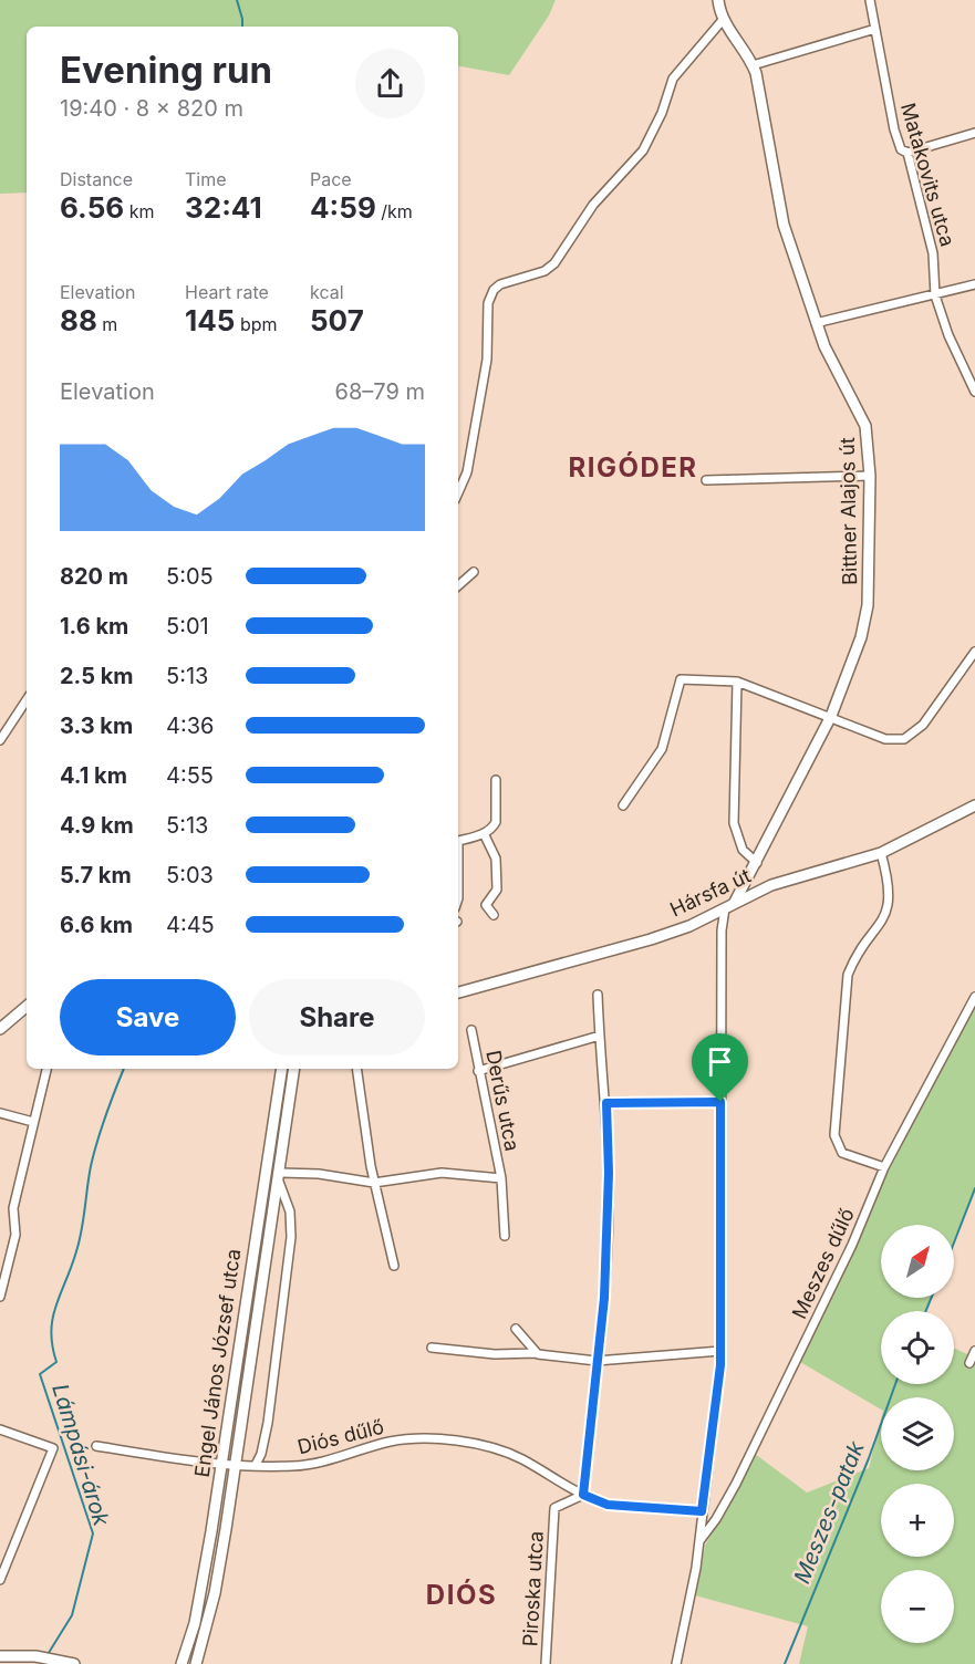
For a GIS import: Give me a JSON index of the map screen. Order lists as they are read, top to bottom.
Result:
{
  "streets": {
    "street": [
      "Matakovits utca",
      "Bittner Alajos út",
      "Hársfa út",
      "Derűs utca",
      "Meszes dűlő",
      "Engel János József utca",
      "Diós dűlő",
      "Piroska utca"
    ]
  },
  "crossings": [
    ["Bittner Alajos út", "Hársfa út"],
    ["Engel János József utca", "Diós dűlő"],
    ["Diós dűlő", "Piroska utca"]
  ],
  "districts": ["RIGÓDER", "DIÓS"],
  "water": ["Lámpási-árok", "Meszes-patak"],
  "north": "top right",
  "page": {
    "heading": ["Evening run", "19:40 · 8 × 820 m"],
    "stats": [
      ["Distance", "6.56 km"],
      ["Time", "32:41"],
      ["Pace", "4:59 /km"],
      ["Elevation", "88 m"],
      ["Heart rate", "145 bpm"],
      ["kcal", "507"]
    ],
    "chart": ["Elevation", "68–79 m"],
    "list": [
      {
        "name": "820 m",
        "note": "5:05"
      },
      {
        "name": "1.6 km",
        "note": "5:01"
      },
      {
        "name": "2.5 km",
        "note": "5:13"
      },
      {
        "name": "3.3 km",
        "note": "4:36"
      },
      {
        "name": "4.1 km",
        "note": "4:55"
      },
      {
        "name": "4.9 km",
        "note": "5:13"
      },
      {
        "name": "5.7 km",
        "note": "5:03"
      },
      {
        "name": "6.6 km",
        "note": "4:45"
      }
    ],
    "buttons": ["Save", "Share"],
    "map_buttons": ["+", "−"]
  }
}
